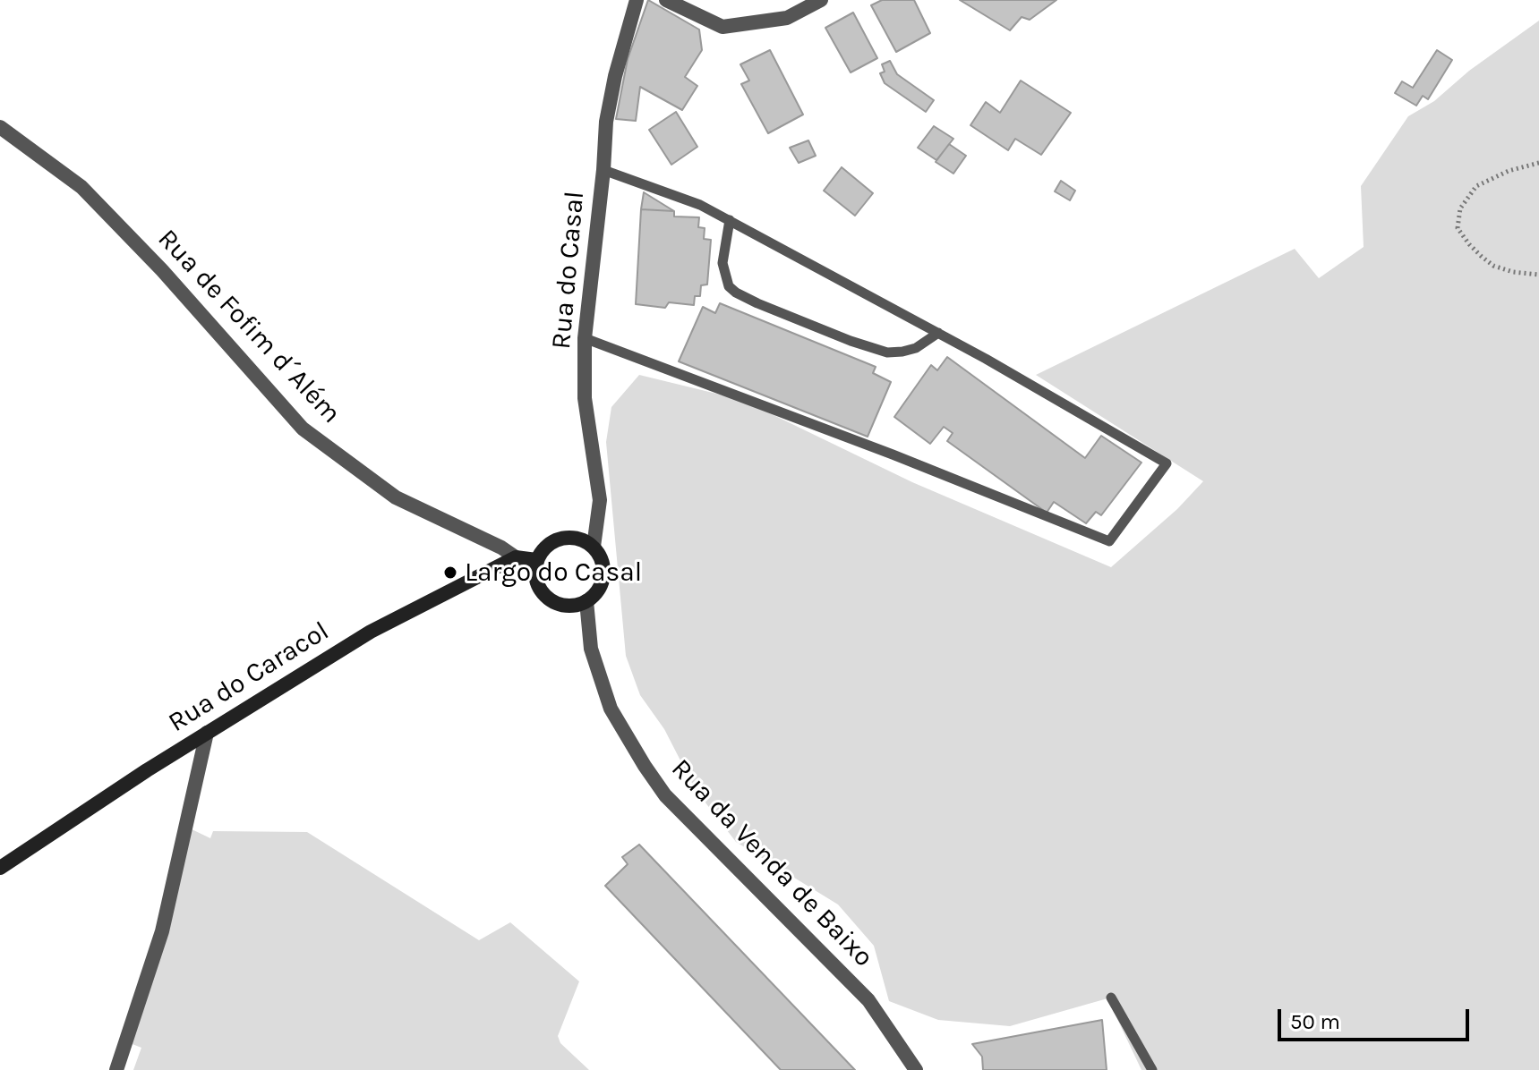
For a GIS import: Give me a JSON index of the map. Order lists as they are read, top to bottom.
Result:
{
  "streets": {
    "street": [
      "Rua do Casal",
      "Rua de Fofim d´Além",
      "Rua do Caracol",
      "Rua da Venda de Baixo"
    ]
  },
  "crossings": [
    ["Rua do Casal", "Rua da Venda de Baixo"],
    ["Rua de Fofim d´Além", "Rua do Caracol"]
  ],
  "places": ["Largo do Casal"],
  "scale_bar": "50 m"
}
